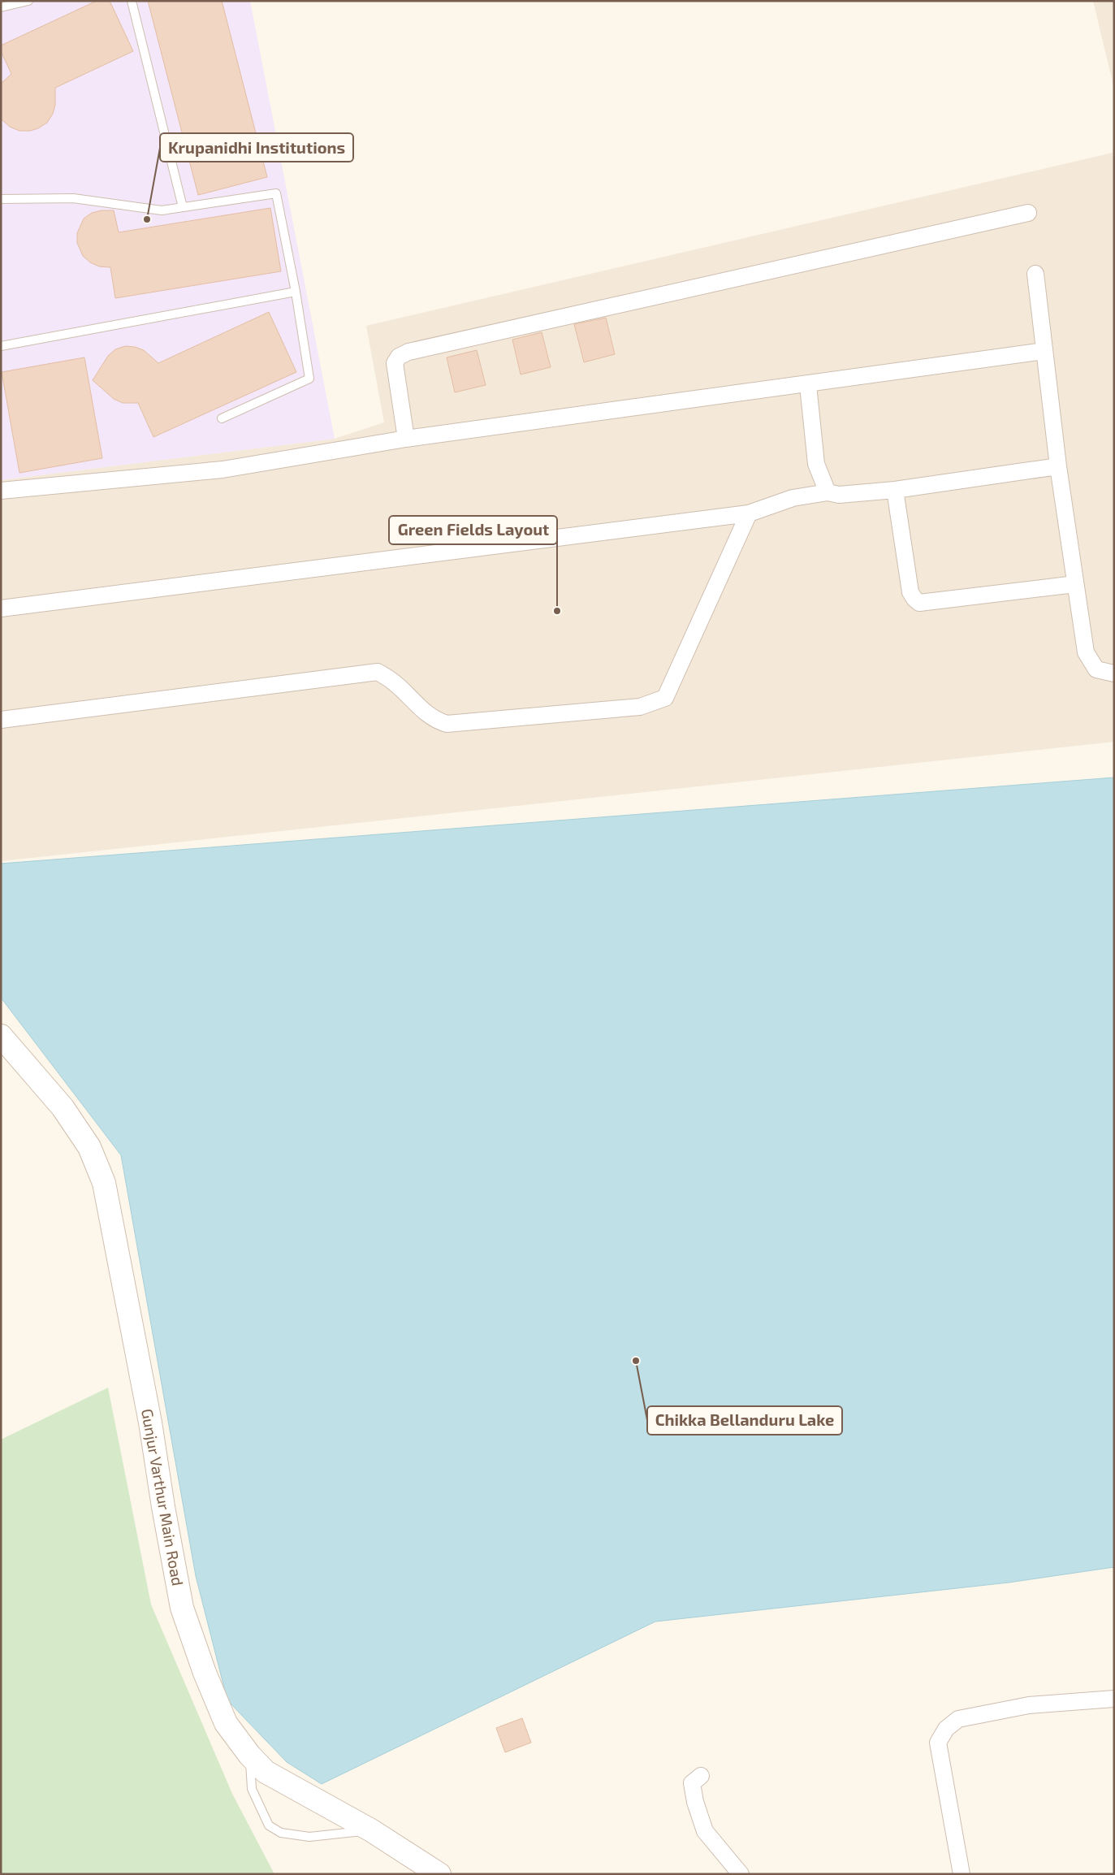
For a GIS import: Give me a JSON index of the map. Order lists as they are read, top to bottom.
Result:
{
  "streets": {
    "main road": ["Gunjur Varthur Main Road"]
  },
  "places": ["Krupanidhi Institutions", "Green Fields Layout", "Chikka Bellanduru Lake"]
}
